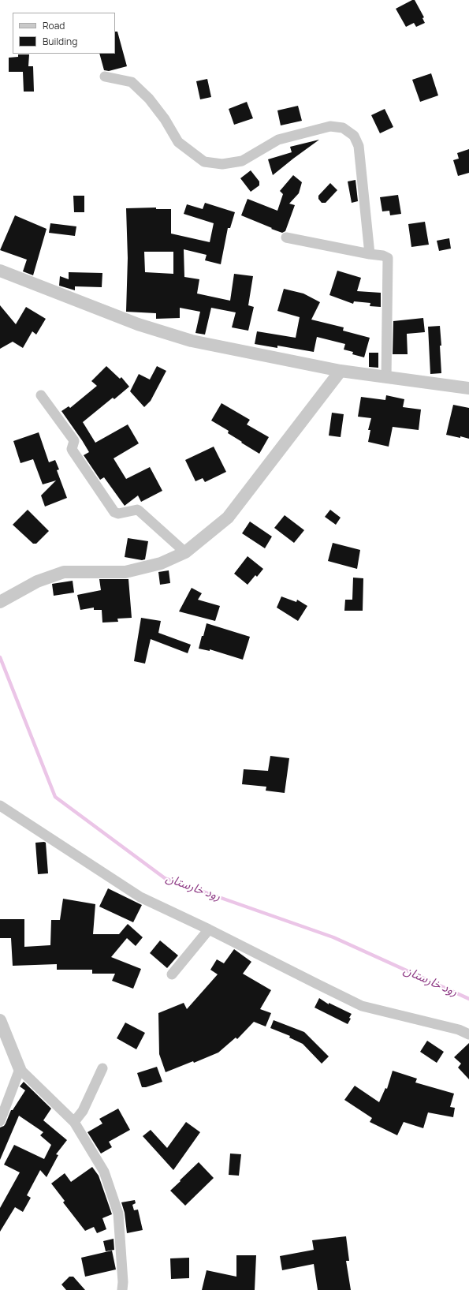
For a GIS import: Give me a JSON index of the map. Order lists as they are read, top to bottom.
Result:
{
  "water": ["رود خارستان"],
  "legend": ["Road", "Building"]
}
